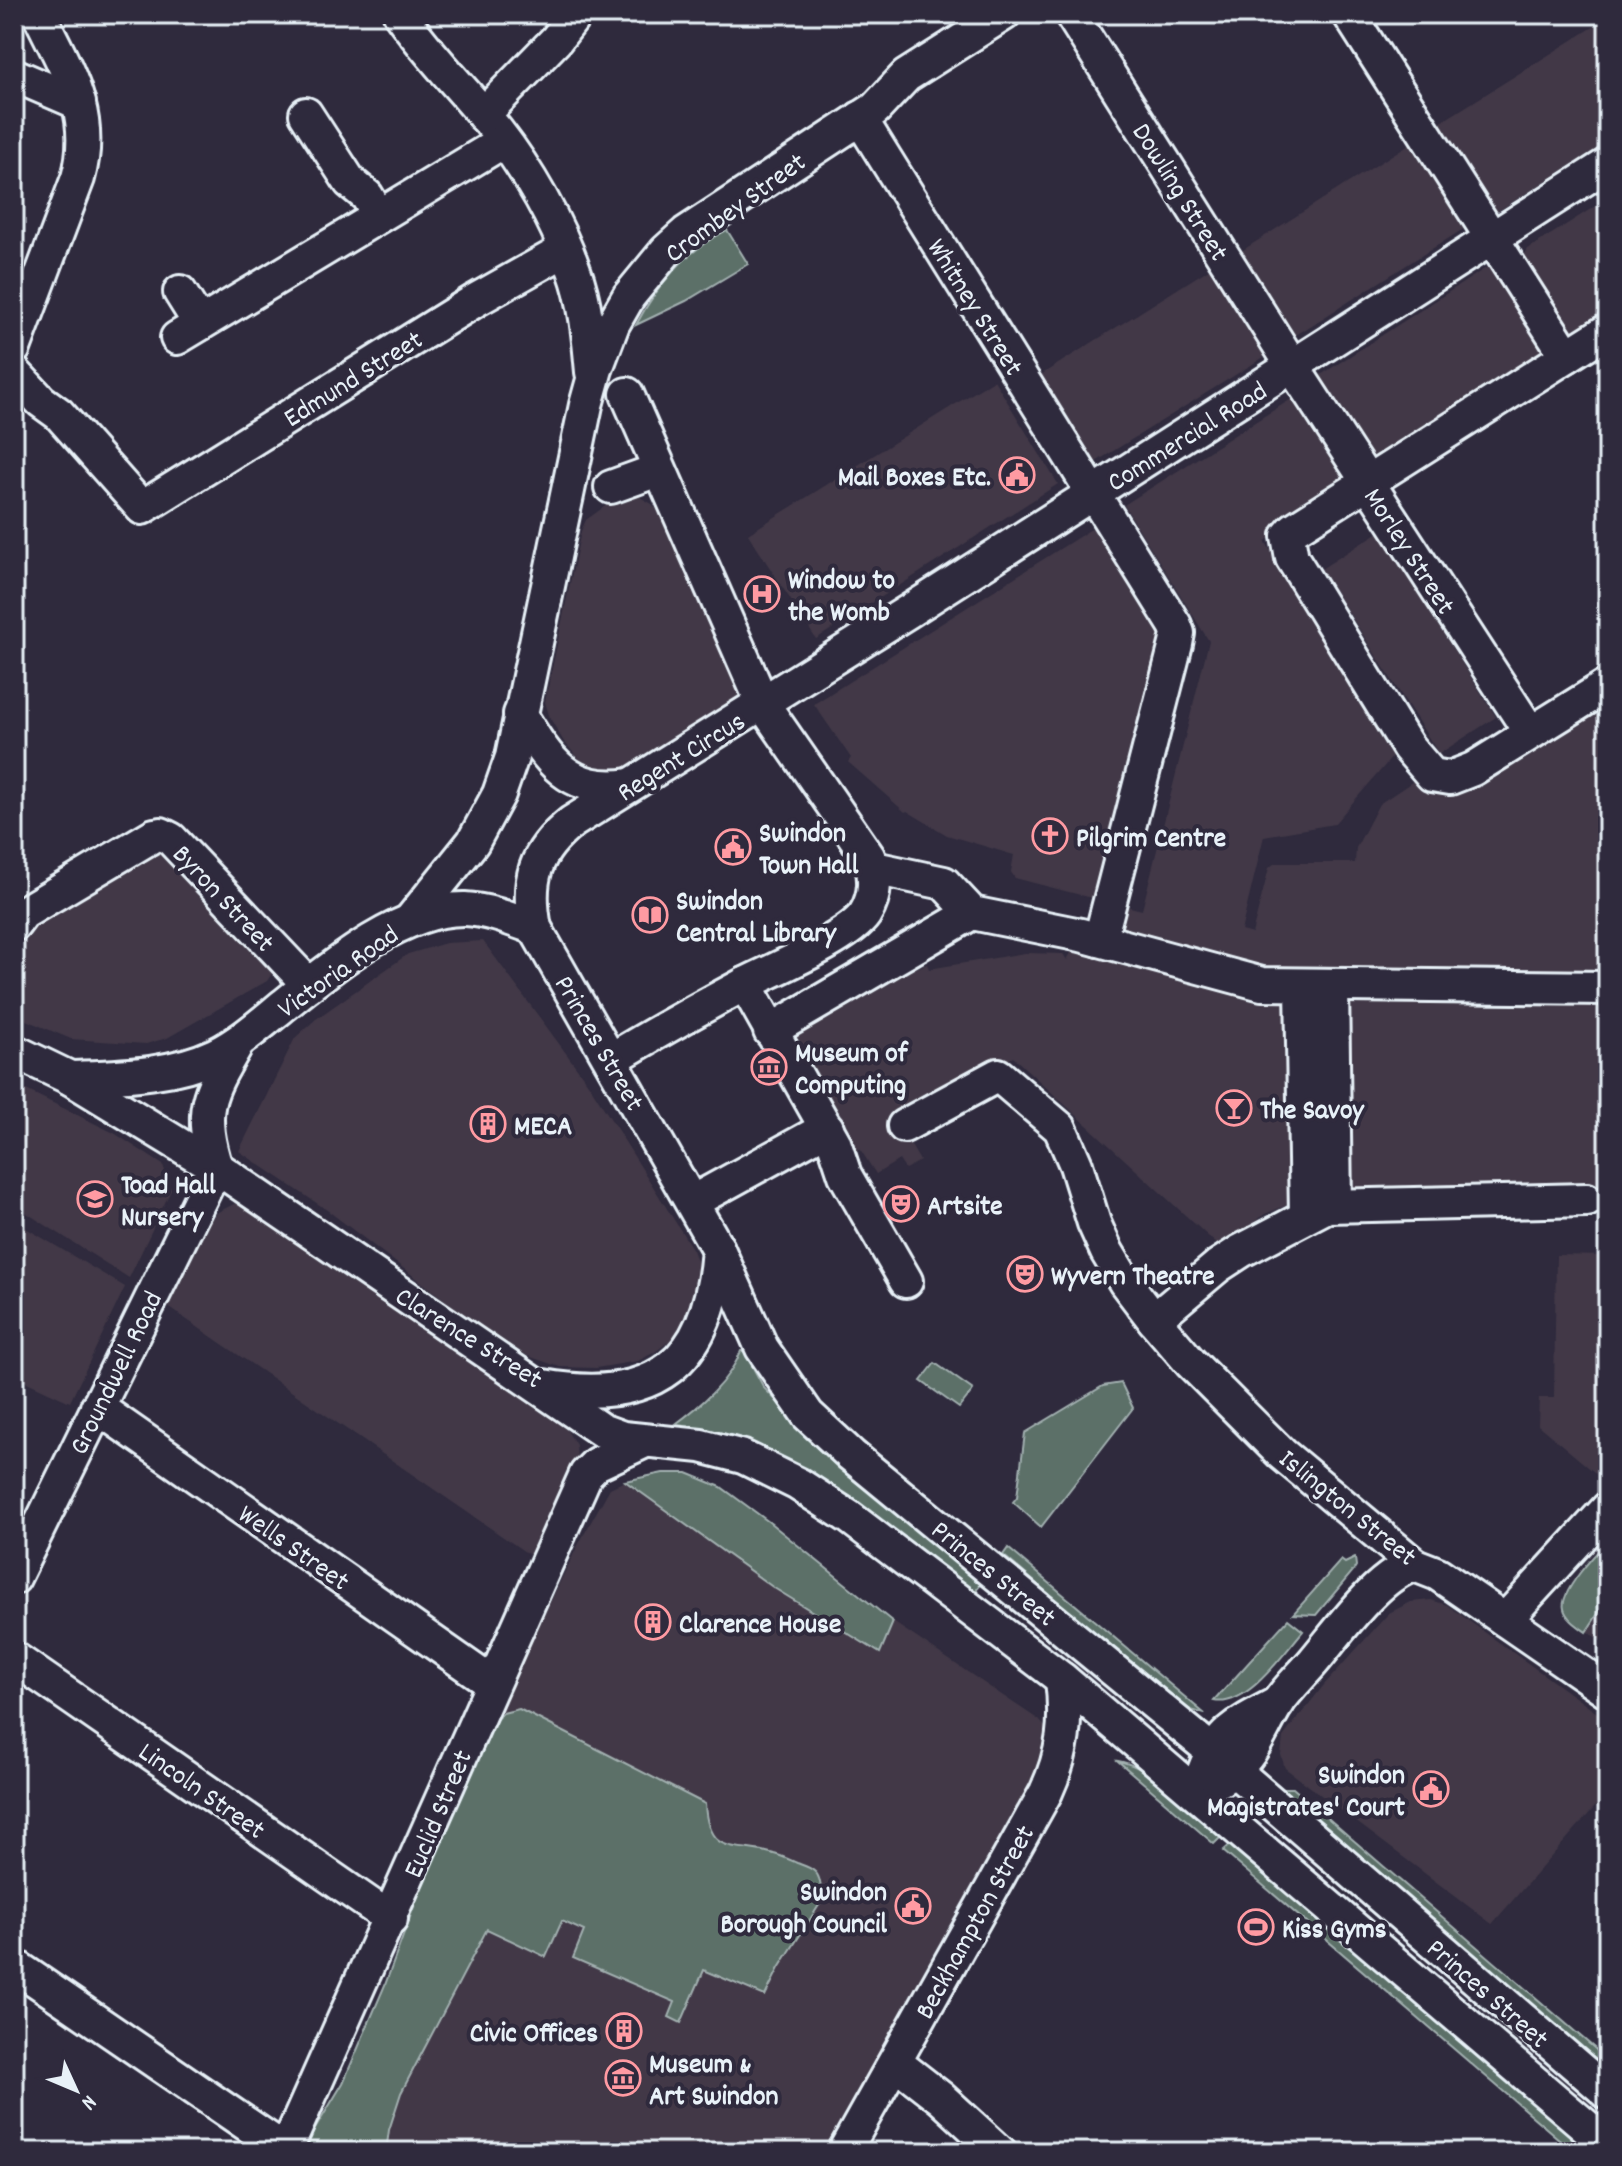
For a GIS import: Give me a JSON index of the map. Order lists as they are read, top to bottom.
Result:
{
  "streets": {
    "street": [
      "Dowling Street",
      "Crombey Street",
      "Whitney Street",
      "Edmund Street",
      "Commercial Road",
      "Morley Street",
      "Regent Circus",
      "Byron Street",
      "Victoria Road",
      "Princes Street",
      "Clarence Street",
      "Groundwell Road",
      "Islington Street",
      "Wells Street",
      "Lincoln Street",
      "Euclid Street",
      "Beckhampton Street"
    ]
  },
  "crossings": [
    ["Dowling Street", "Commercial Road"],
    ["Dowling Street", "Morley Street"],
    ["Crombey Street", "Whitney Street"],
    ["Crombey Street", "Victoria Road"],
    ["Whitney Street", "Commercial Road"],
    ["Commercial Road", "Morley Street"],
    ["Commercial Road", "Regent Circus"],
    ["Regent Circus", "Victoria Road"],
    ["Regent Circus", "Princes Street"],
    ["Byron Street", "Victoria Road"],
    ["Victoria Road", "Princes Street"],
    ["Victoria Road", "Clarence Street"],
    ["Victoria Road", "Groundwell Road"],
    ["Princes Street", "Clarence Street"],
    ["Princes Street", "Euclid Street"],
    ["Princes Street", "Beckhampton Street"],
    ["Clarence Street", "Groundwell Road"],
    ["Groundwell Road", "Wells Street"],
    ["Wells Street", "Euclid Street"],
    ["Lincoln Street", "Euclid Street"]
  ],
  "places": {
    "public building": [
      "Mail Boxes Etc.",
      "Swindon Town Hall",
      "Swindon Magistrates' Court",
      "Swindon Borough Council"
    ],
    "hospital": ["Window to the Womb"],
    "church": ["Pilgrim Centre"],
    "library": ["Swindon Central Library"],
    "museum": ["Museum of Computing", "Museum & Art Swindon"],
    "bar": ["The Savoy"],
    "building": ["MECA", "Clarence House", "Civic Offices"],
    "school or university": ["Toad Hall Nursery"],
    "theatre": ["Artsite", "Wyvern Theatre"],
    "sports": ["Kiss Gyms"]
  },
  "north": "bottom right"
}
